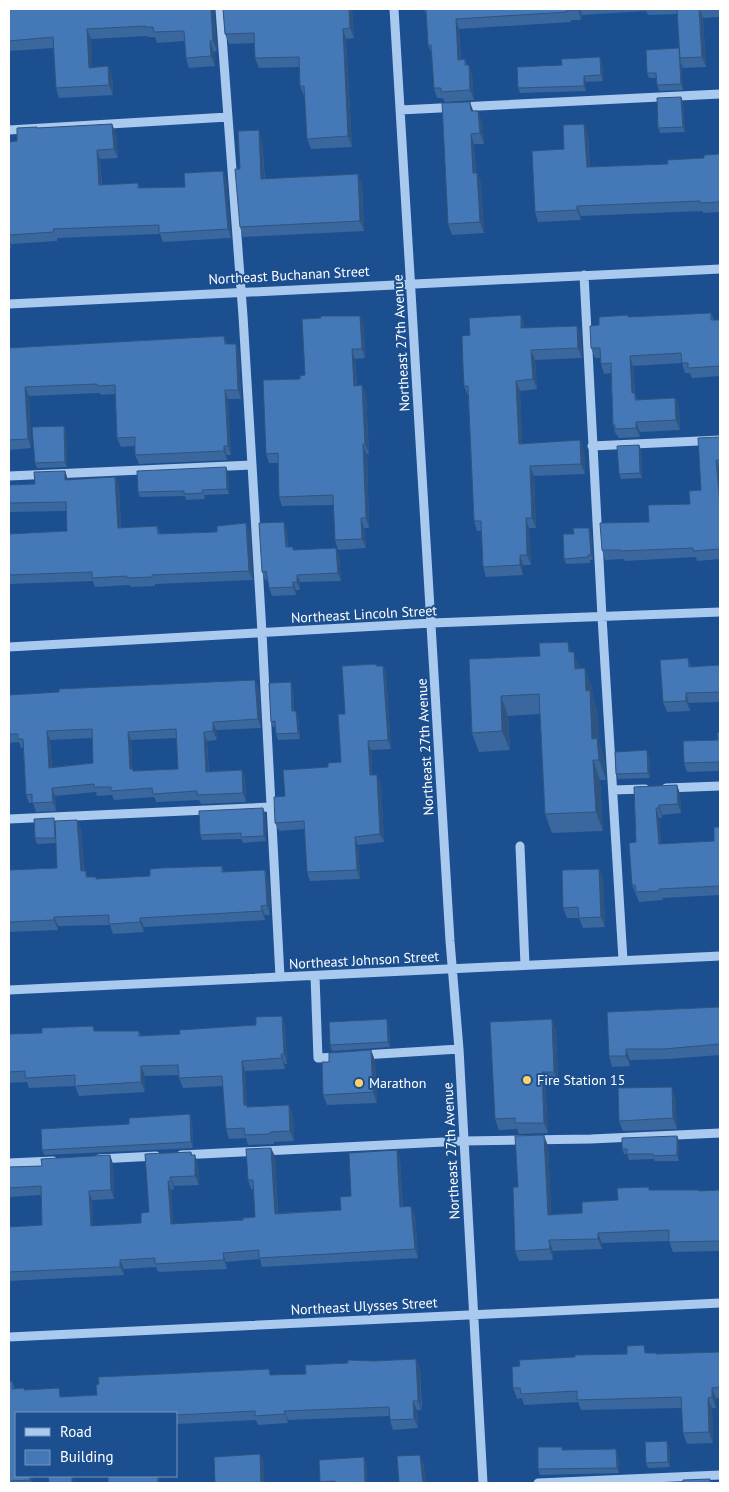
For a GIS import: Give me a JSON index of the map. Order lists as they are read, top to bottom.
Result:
{
  "streets": {
    "street": [
      "Northeast Buchanan Street",
      "Northeast 27th Avenue",
      "Northeast Lincoln Street",
      "Northeast Johnson Street",
      "Northeast Ulysses Street"
    ]
  },
  "crossings": [
    ["Northeast Buchanan Street", "Northeast 27th Avenue"],
    ["Northeast 27th Avenue", "Northeast Lincoln Street"],
    ["Northeast 27th Avenue", "Northeast Johnson Street"],
    ["Northeast 27th Avenue", "Northeast Ulysses Street"]
  ],
  "places": ["Fire Station 15", "Marathon"],
  "legend": ["Road", "Building"]
}
